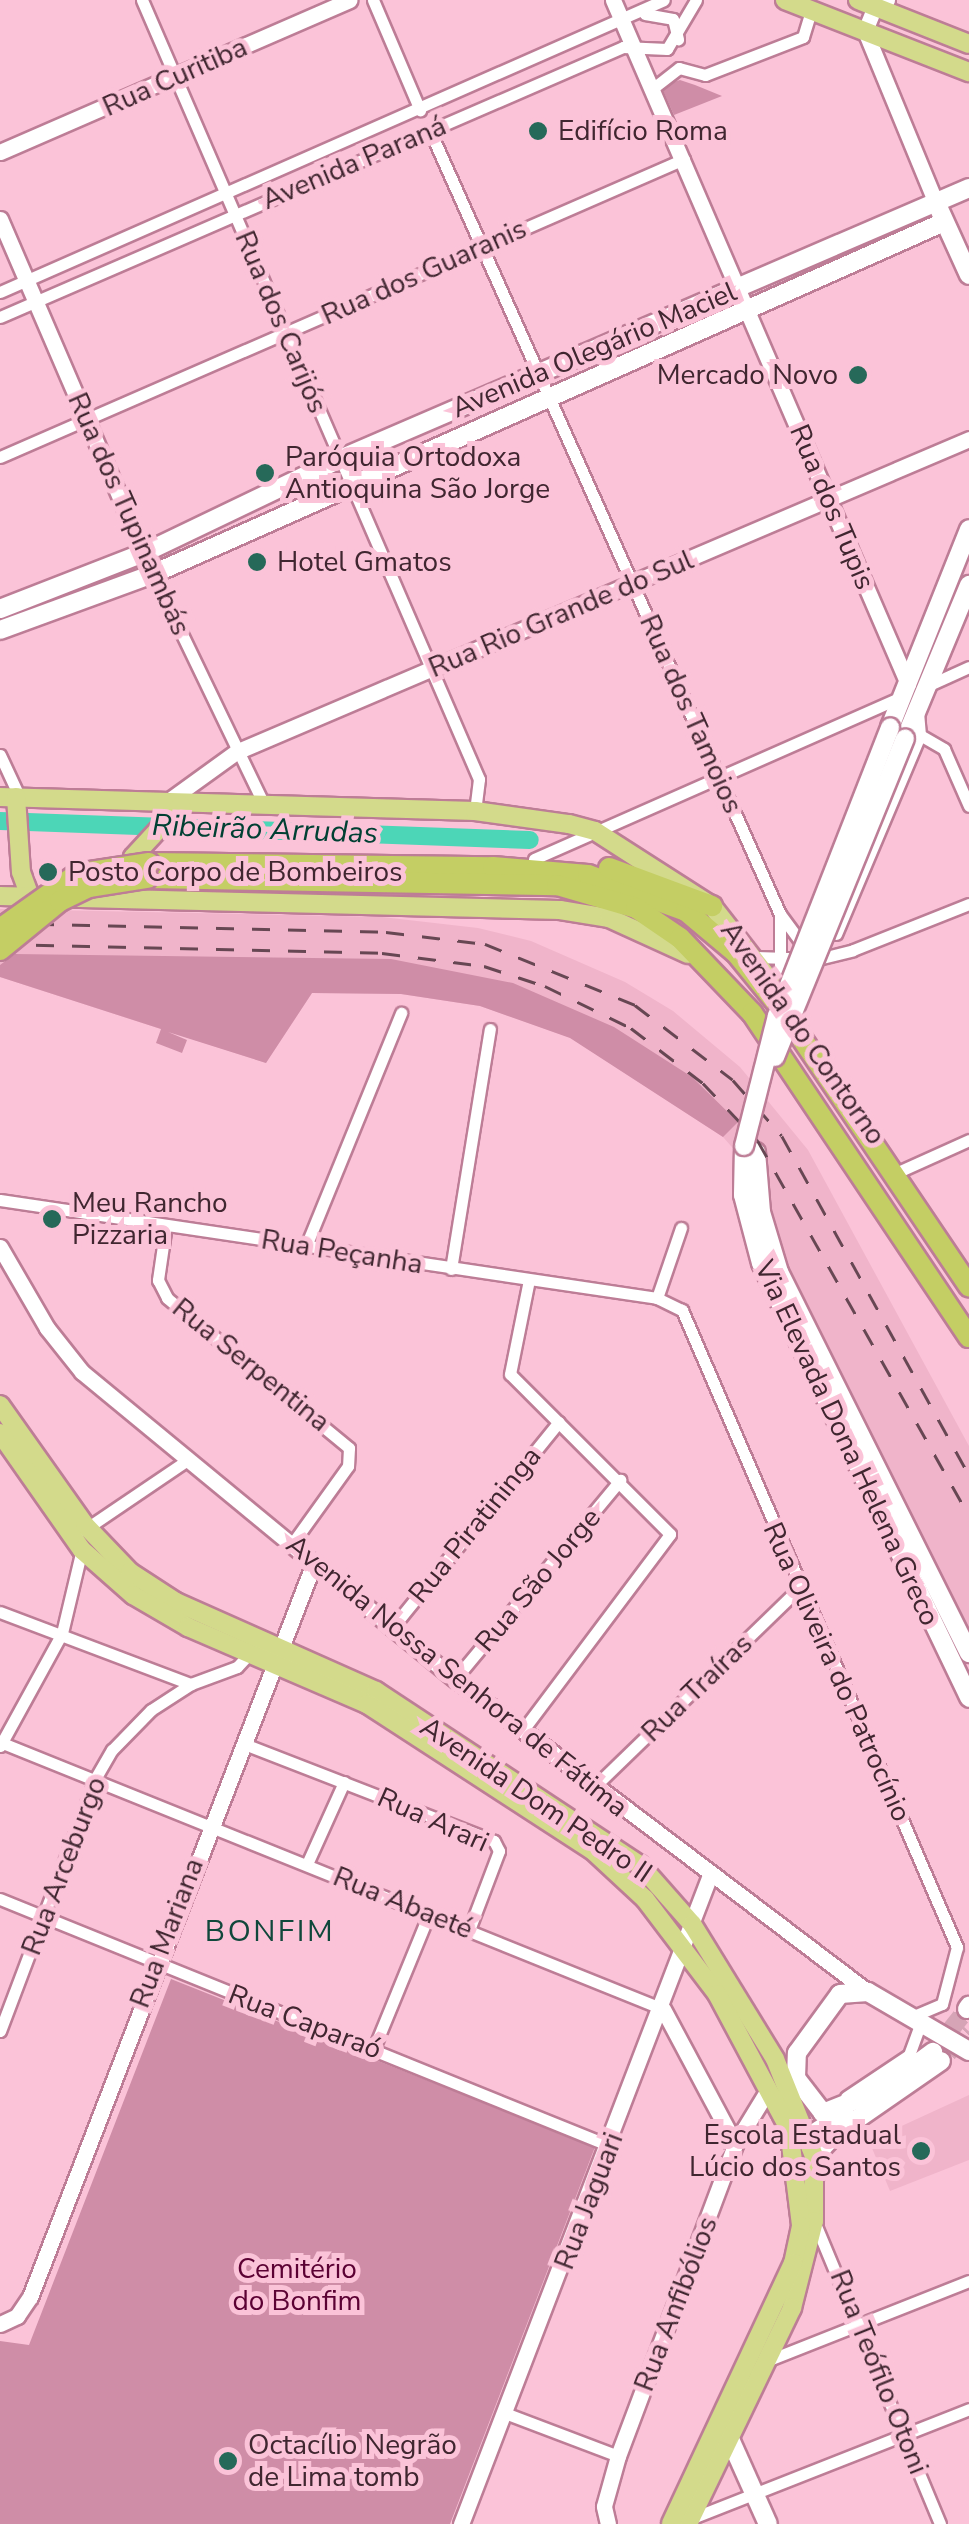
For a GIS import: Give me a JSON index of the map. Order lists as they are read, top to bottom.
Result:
{
  "streets": {
    "highway": ["Avenida do Contorno"],
    "main road": [
      "Avenida Olegário Maciel",
      "Via Elevada Dona Helena Greco",
      "Avenida Nossa Senhora de Fátima",
      "Avenida Dom Pedro II"
    ],
    "street": [
      "Rua Curitiba",
      "Avenida Paraná",
      "Rua dos Guaranis",
      "Rua dos Carijós",
      "Rua dos Tupis",
      "Rua dos Tupinambás",
      "Rua Rio Grande do Sul",
      "Rua dos Tamoios",
      "Rua Peçanha",
      "Rua Serpentina",
      "Rua Piratininga",
      "Rua São Jorge",
      "Rua Oliveira do Patrocínio",
      "Rua Traíras",
      "Rua Arari",
      "Rua Arceburgo",
      "Rua Abaeté",
      "Rua Mariana",
      "Rua Caparaó",
      "Rua Jaguari",
      "Rua Anfibólios",
      "Rua Teófilo Otoni"
    ]
  },
  "crossings": [
    ["Rua Curitiba", "Rua dos Carijós"],
    ["Avenida Paraná", "Rua dos Carijós"],
    ["Avenida Paraná", "Rua dos Tupis"],
    ["Avenida Paraná", "Rua dos Tupinambás"],
    ["Avenida Paraná", "Rua dos Tamoios"],
    ["Rua dos Guaranis", "Rua dos Carijós"],
    ["Rua dos Guaranis", "Rua dos Tupis"],
    ["Rua dos Guaranis", "Rua dos Tupinambás"],
    ["Rua dos Guaranis", "Rua dos Tamoios"],
    ["Rua dos Carijós", "Avenida Olegário Maciel"],
    ["Rua dos Carijós", "Rua Rio Grande do Sul"],
    ["Rua dos Carijós", "Avenida do Contorno"],
    ["Avenida Olegário Maciel", "Rua dos Tupis"],
    ["Avenida Olegário Maciel", "Rua dos Tupinambás"],
    ["Avenida Olegário Maciel", "Rua dos Tamoios"],
    ["Rua dos Tupis", "Rua Rio Grande do Sul"],
    ["Rua dos Tupis", "Via Elevada Dona Helena Greco"],
    ["Rua dos Tupinambás", "Rua Rio Grande do Sul"],
    ["Rua dos Tupinambás", "Avenida do Contorno"],
    ["Rua Rio Grande do Sul", "Rua dos Tamoios"],
    ["Rua Rio Grande do Sul", "Avenida do Contorno"],
    ["Rua dos Tamoios", "Avenida do Contorno"],
    ["Rua Peçanha", "Rua Serpentina"],
    ["Rua Peçanha", "Rua Oliveira do Patrocínio"],
    ["Rua Serpentina", "Avenida Nossa Senhora de Fátima"],
    ["Rua Piratininga", "Avenida Nossa Senhora de Fátima"],
    ["Rua São Jorge", "Avenida Nossa Senhora de Fátima"],
    ["Rua Oliveira do Patrocínio", "Avenida Nossa Senhora de Fátima"],
    ["Rua Oliveira do Patrocínio", "Rua Traíras"],
    ["Avenida Nossa Senhora de Fátima", "Rua Traíras"],
    ["Avenida Nossa Senhora de Fátima", "Rua Mariana"],
    ["Avenida Nossa Senhora de Fátima", "Rua Jaguari"],
    ["Avenida Dom Pedro II", "Rua Arceburgo"],
    ["Avenida Dom Pedro II", "Rua Mariana"],
    ["Avenida Dom Pedro II", "Rua Jaguari"],
    ["Avenida Dom Pedro II", "Rua Anfibólios"],
    ["Avenida Dom Pedro II", "Rua Teófilo Otoni"],
    ["Rua Arari", "Rua Abaeté"],
    ["Rua Arari", "Rua Mariana"],
    ["Rua Arceburgo", "Rua Abaeté"],
    ["Rua Arceburgo", "Rua Caparaó"],
    ["Rua Abaeté", "Rua Mariana"],
    ["Rua Abaeté", "Rua Jaguari"],
    ["Rua Mariana", "Rua Caparaó"],
    ["Rua Caparaó", "Rua Jaguari"]
  ],
  "districts": ["BONFIM"],
  "water": ["Ribeirão Arrudas"],
  "parks": ["Cemitério do Bonfim"],
  "places": [
    "Edifício Roma",
    "Mercado Novo",
    "Paróquia Ortodoxa Antioquina São Jorge",
    "Hotel Gmatos",
    "Posto Corpo de Bombeiros",
    "Meu Rancho Pizzaria",
    "Escola Estadual Lúcio dos Santos",
    "Octacílio Negrão de Lima tomb"
  ]
}
